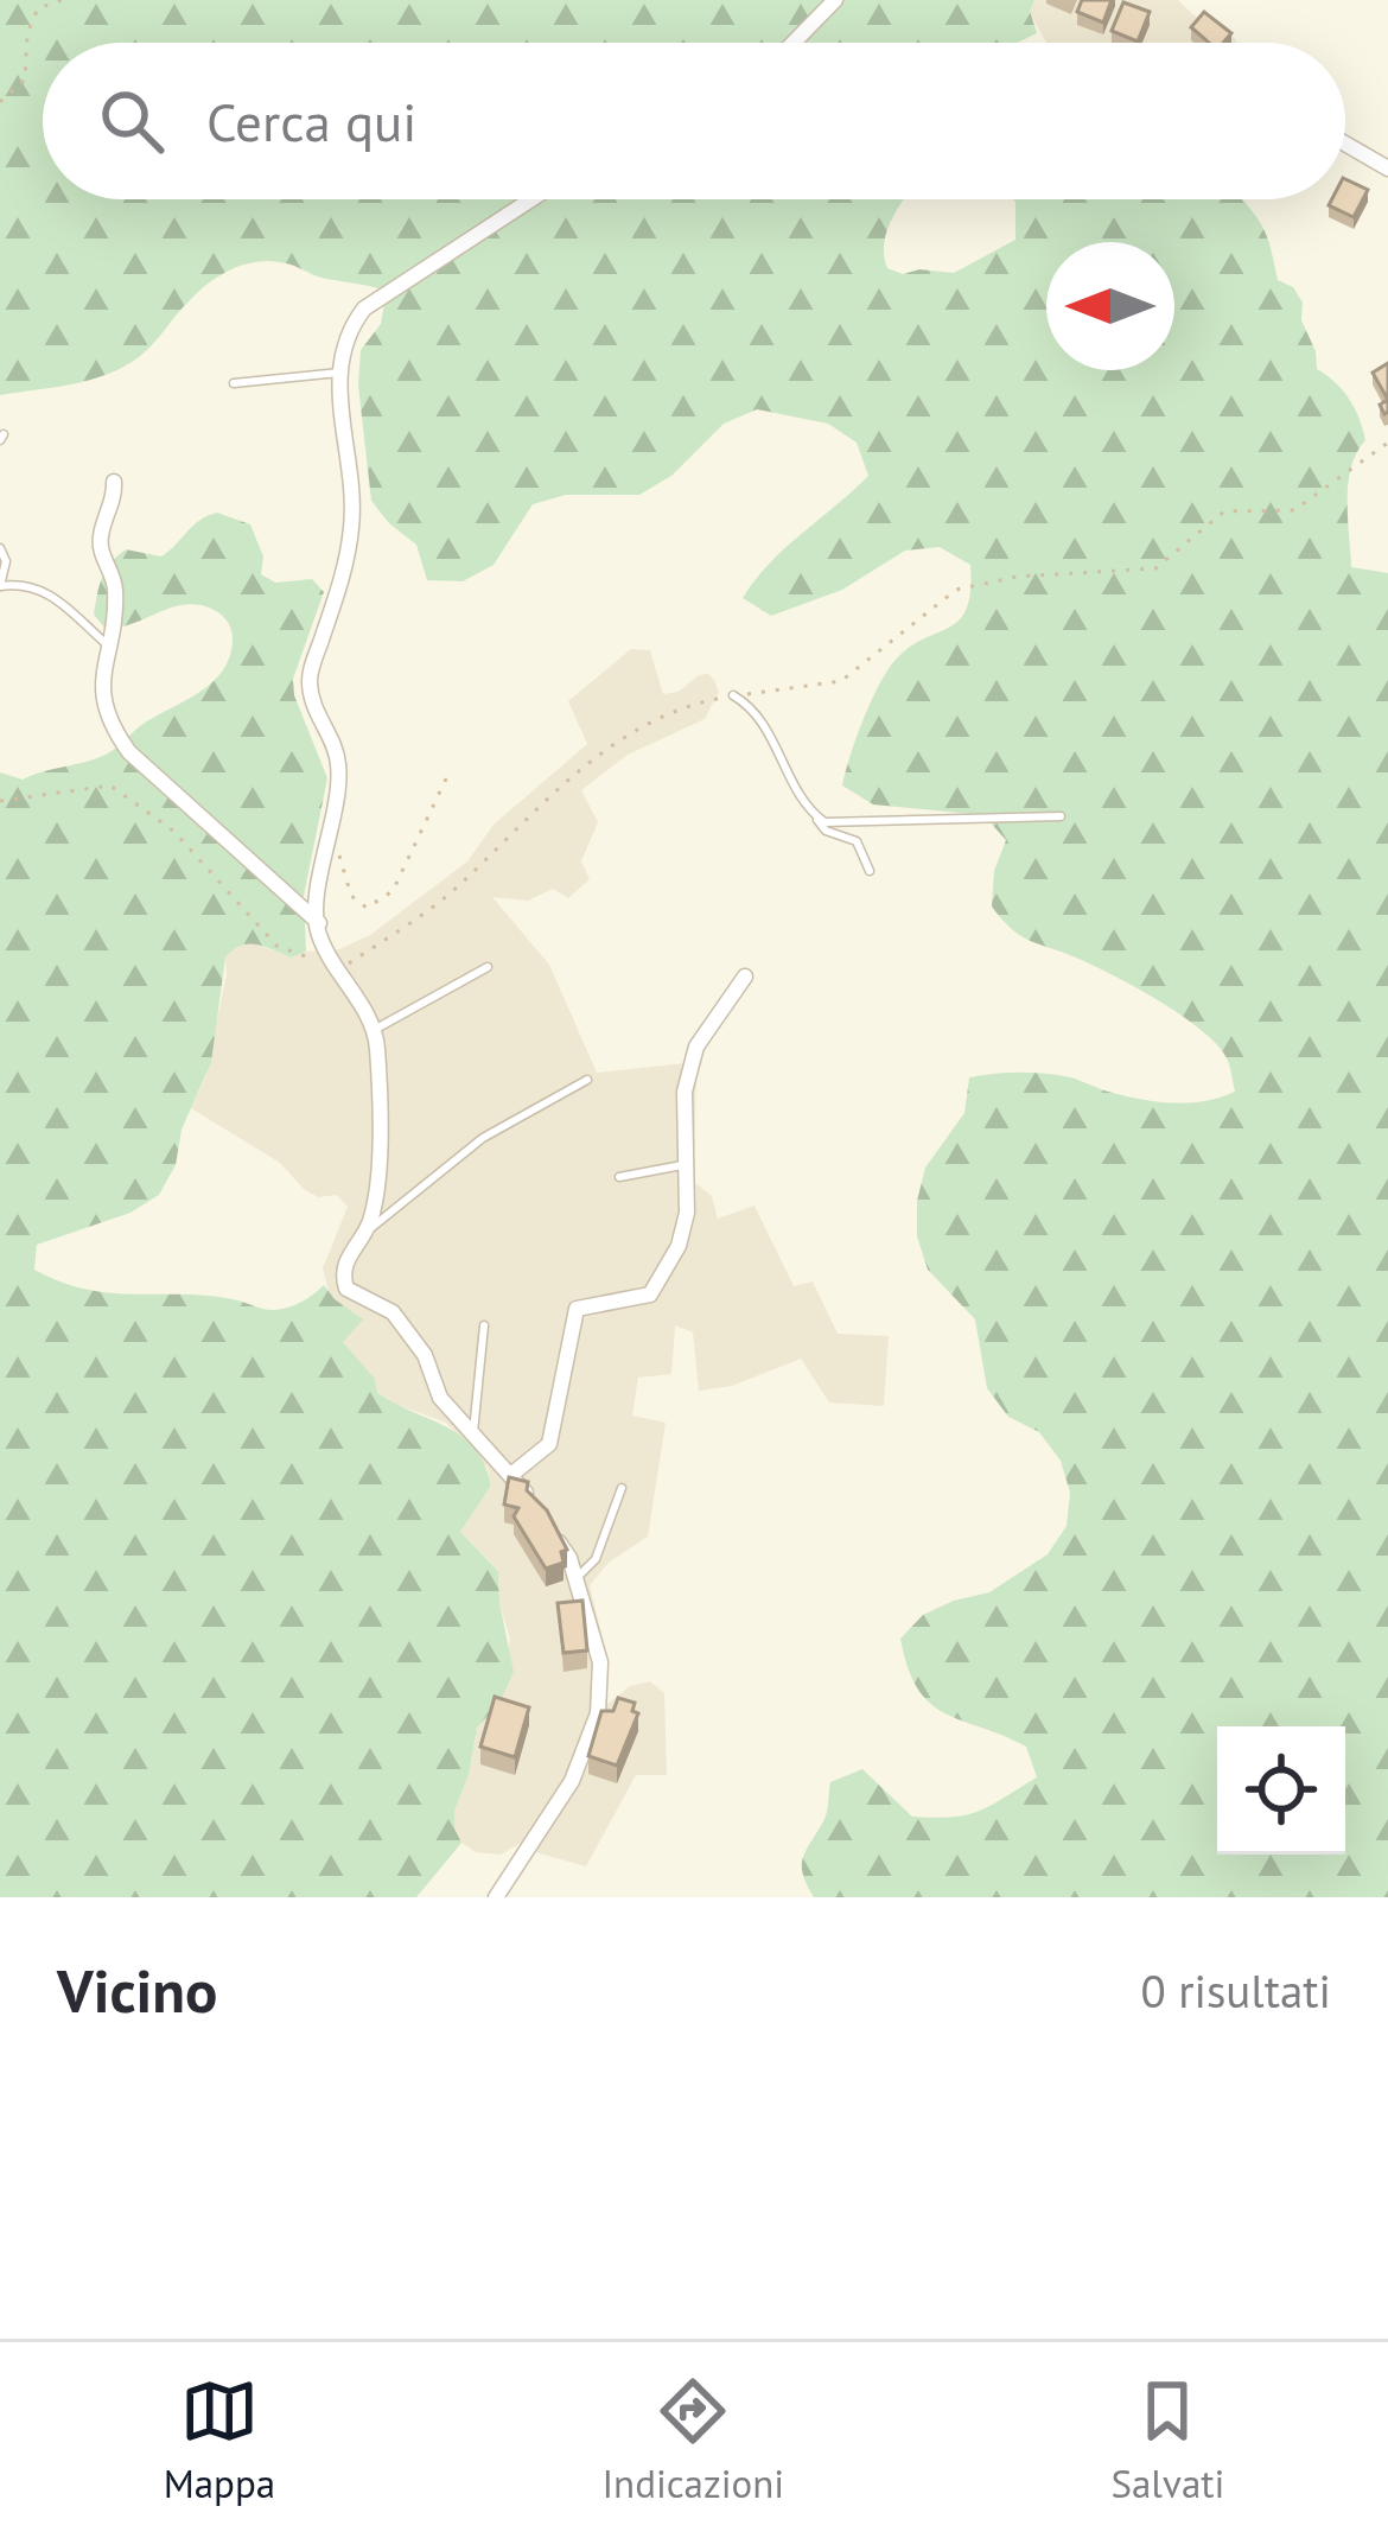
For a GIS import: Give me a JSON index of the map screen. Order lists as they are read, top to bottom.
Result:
{
  "north": "left",
  "page": {
    "search": "Cerca qui",
    "heading": ["Vicino", "0 risultati"],
    "nav": ["Mappa", "Indicazioni", "Salvati"]
  }
}
